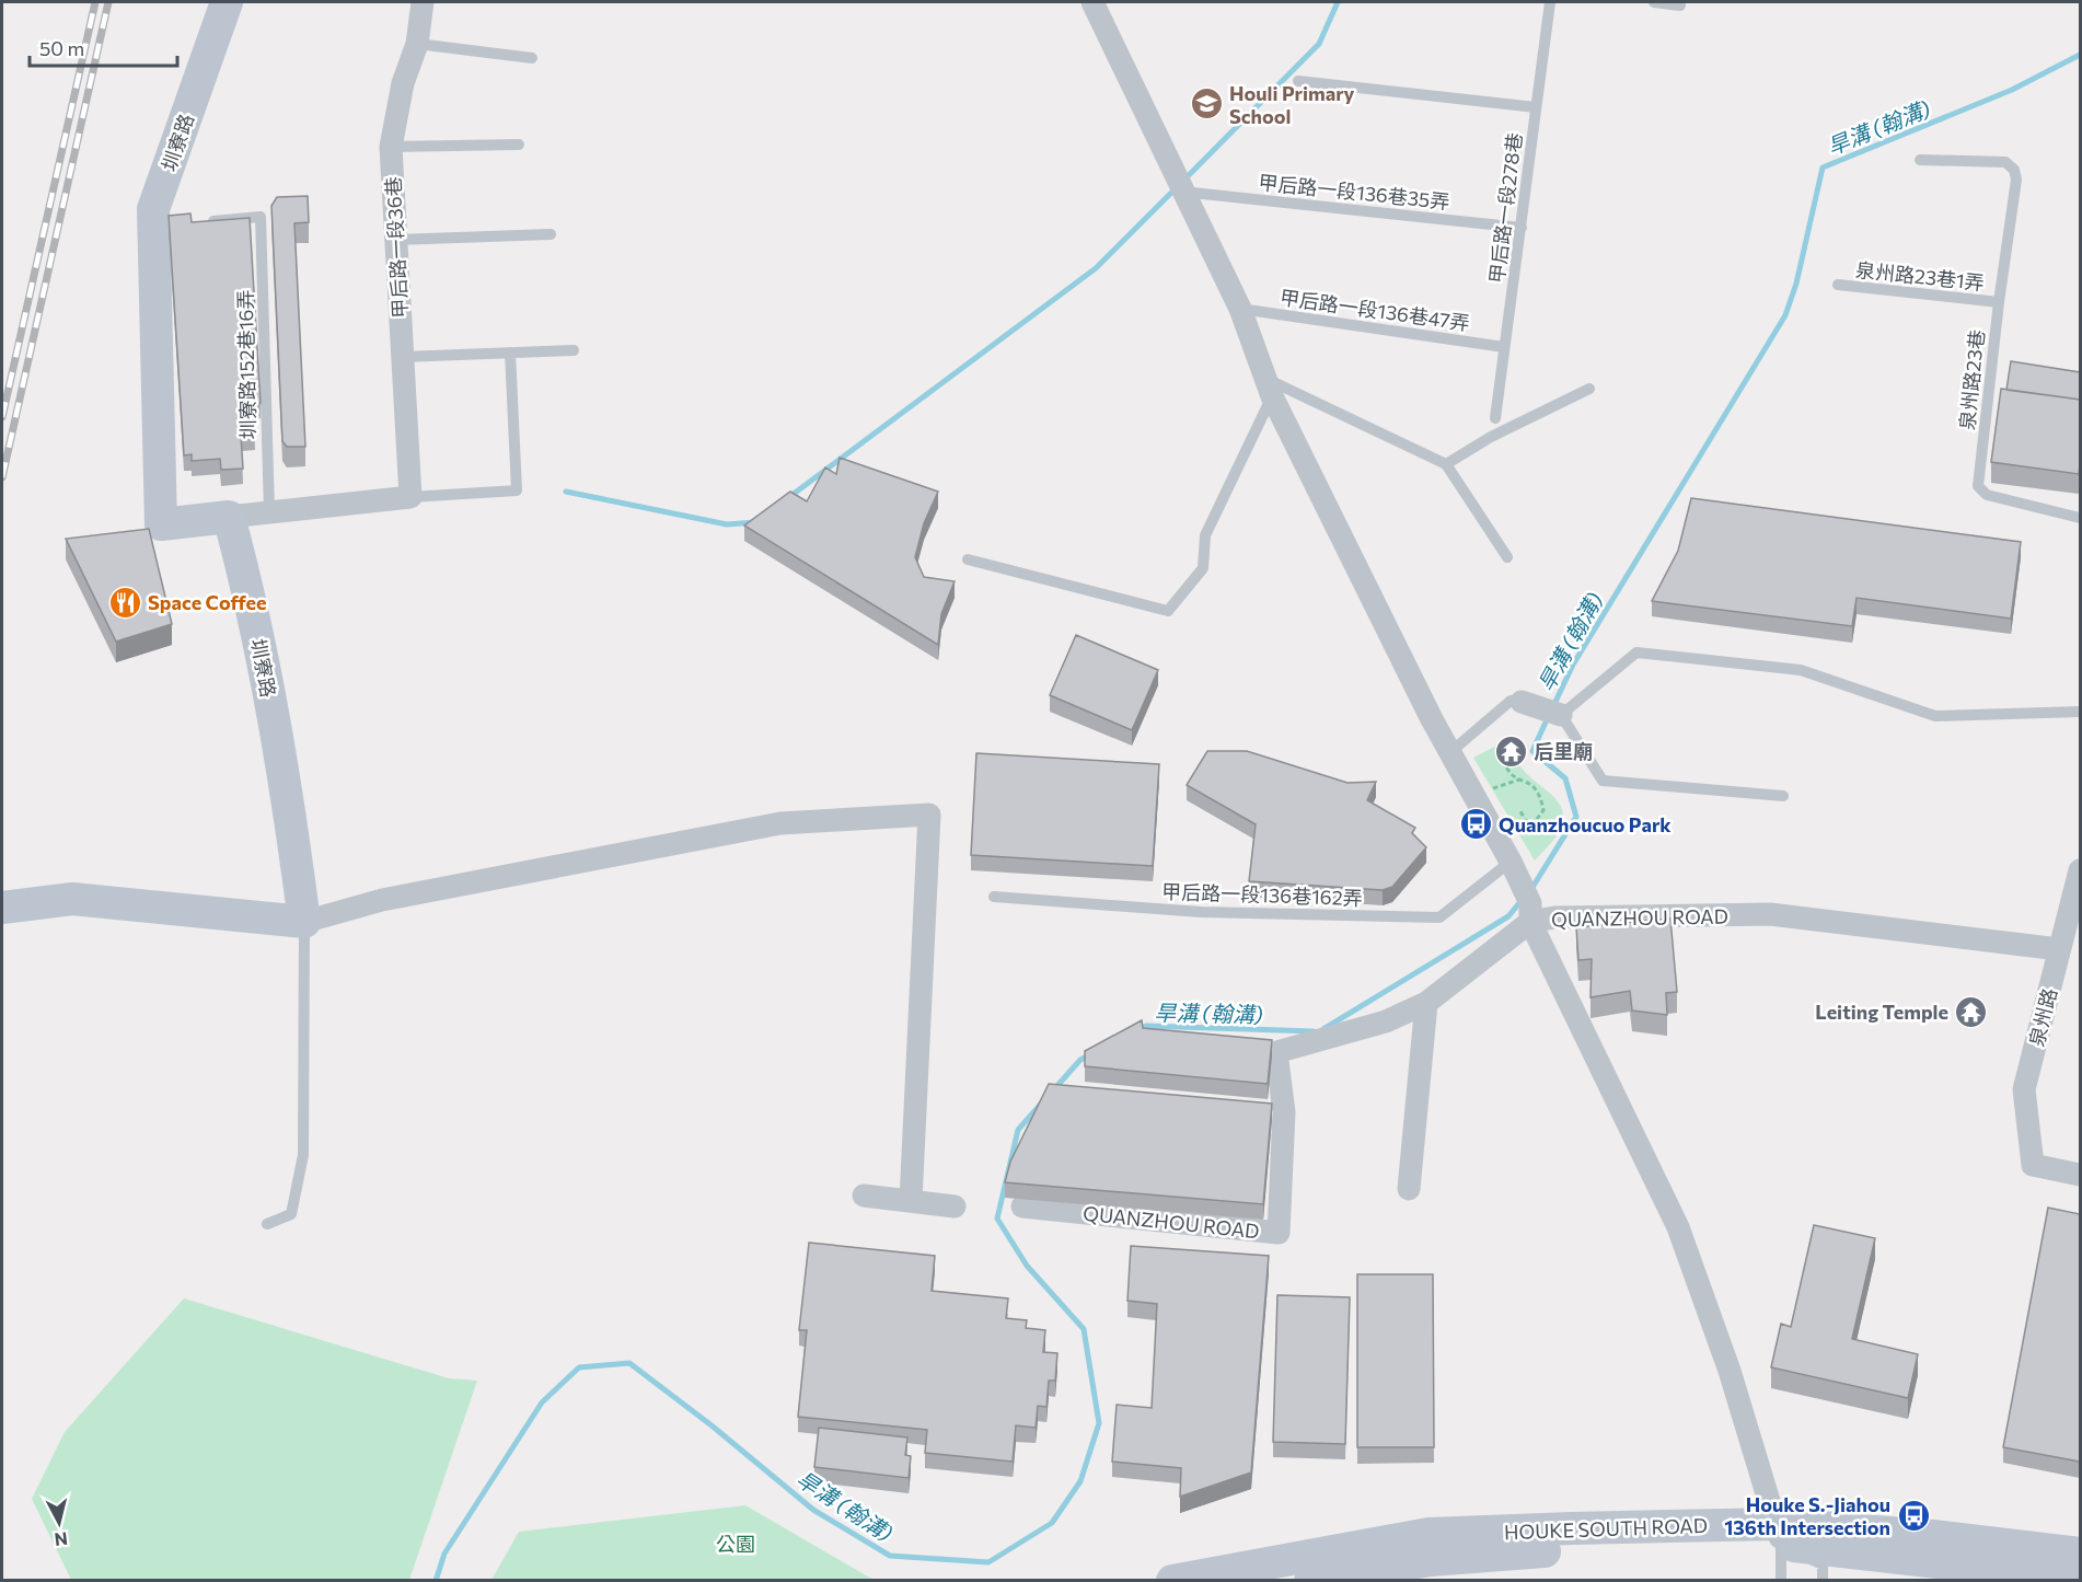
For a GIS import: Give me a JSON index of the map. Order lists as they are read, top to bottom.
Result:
{
  "streets": {
    "street": [
      "圳寮路",
      "甲后路一段36巷",
      "QUANZHOU ROAD",
      "泉州路",
      "HOUKE SOUTH ROAD"
    ],
    "lane": [
      "甲后路一段136巷35弄",
      "甲后路一段278巷",
      "泉州路23巷1弄",
      "甲后路一段136巷47弄",
      "圳寮路152巷16弄",
      "泉州路23巷",
      "甲后路一段136巷162弄"
    ]
  },
  "crossings": [
    ["甲后路一段136巷35弄", "甲后路一段278巷"],
    ["甲后路一段278巷", "甲后路一段136巷47弄"],
    ["泉州路23巷1弄", "泉州路23巷"],
    ["QUANZHOU ROAD", "泉州路"]
  ],
  "water": ["旱溝 (翰溝)"],
  "parks": ["公園"],
  "places": {
    "school or university": ["Houli Primary School"],
    "restaurant": ["Space Coffee"],
    "temple": ["后里廟", "Leiting Temple"],
    "bus stop": ["Quanzhoucuo Park", "Houke S.-Jiahou 136th Intersection"]
  },
  "scale_bar": "50 m",
  "north": "bottom"
}
